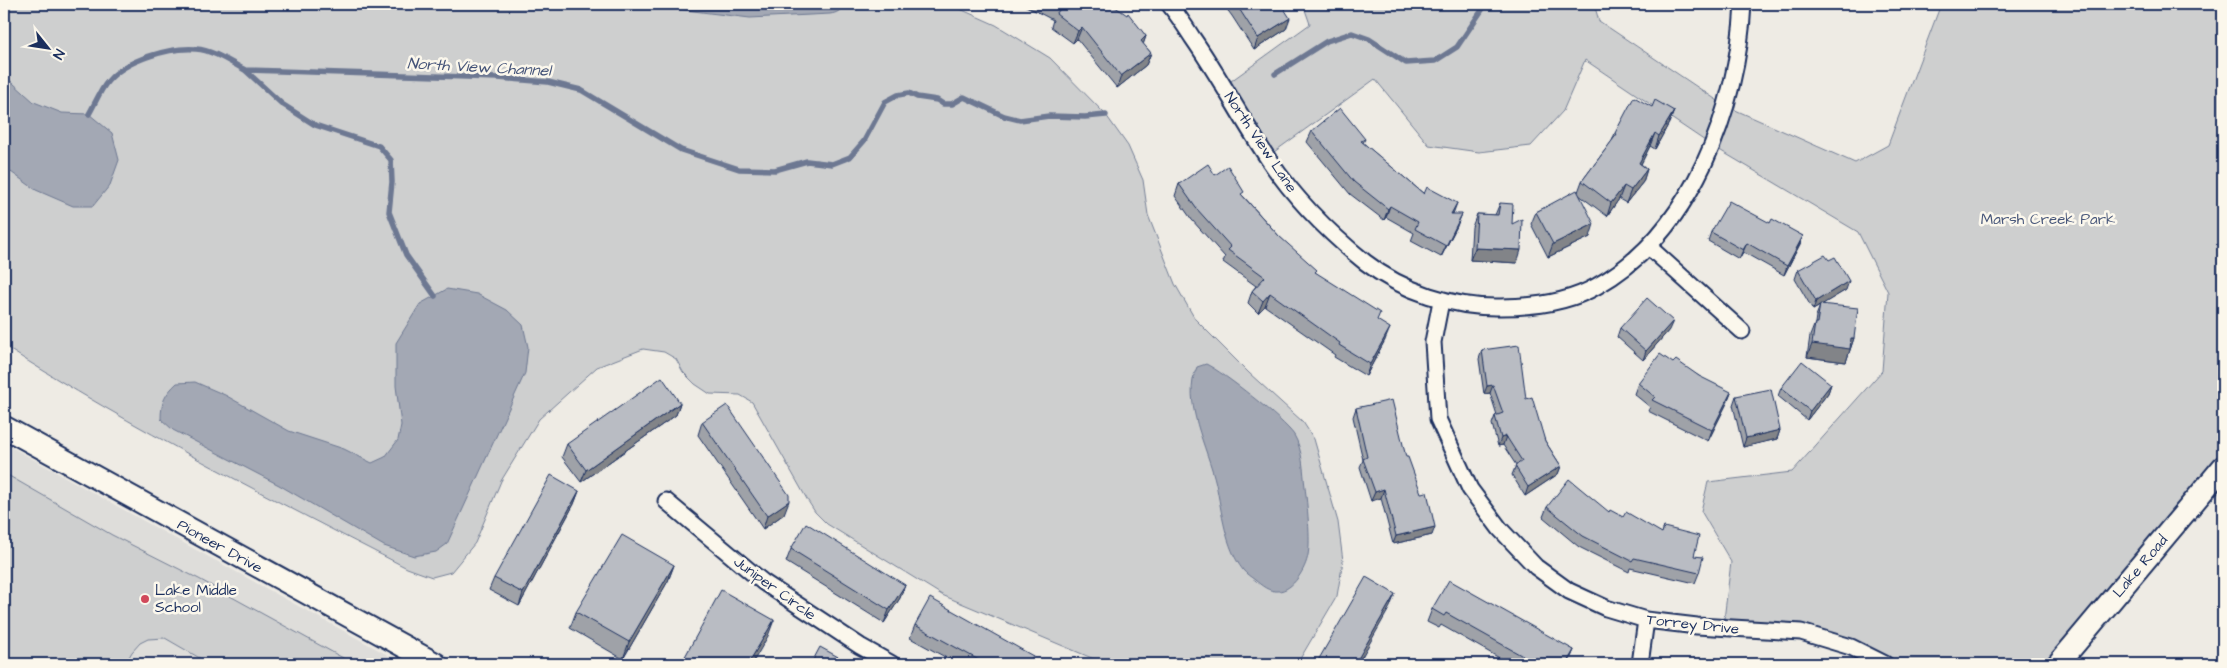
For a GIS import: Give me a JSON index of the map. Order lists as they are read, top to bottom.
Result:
{
  "streets": {
    "street": [
      "North View Lane",
      "Pioneer Drive",
      "Lake Road",
      "Juniper Circle",
      "Torrey Drive"
    ]
  },
  "crossings": [
    ["North View Lane", "Torrey Drive"]
  ],
  "water": ["North View Channel"],
  "parks": ["Marsh Creek Park"],
  "places": ["Lake Middle School"],
  "north": "bottom right"
}
